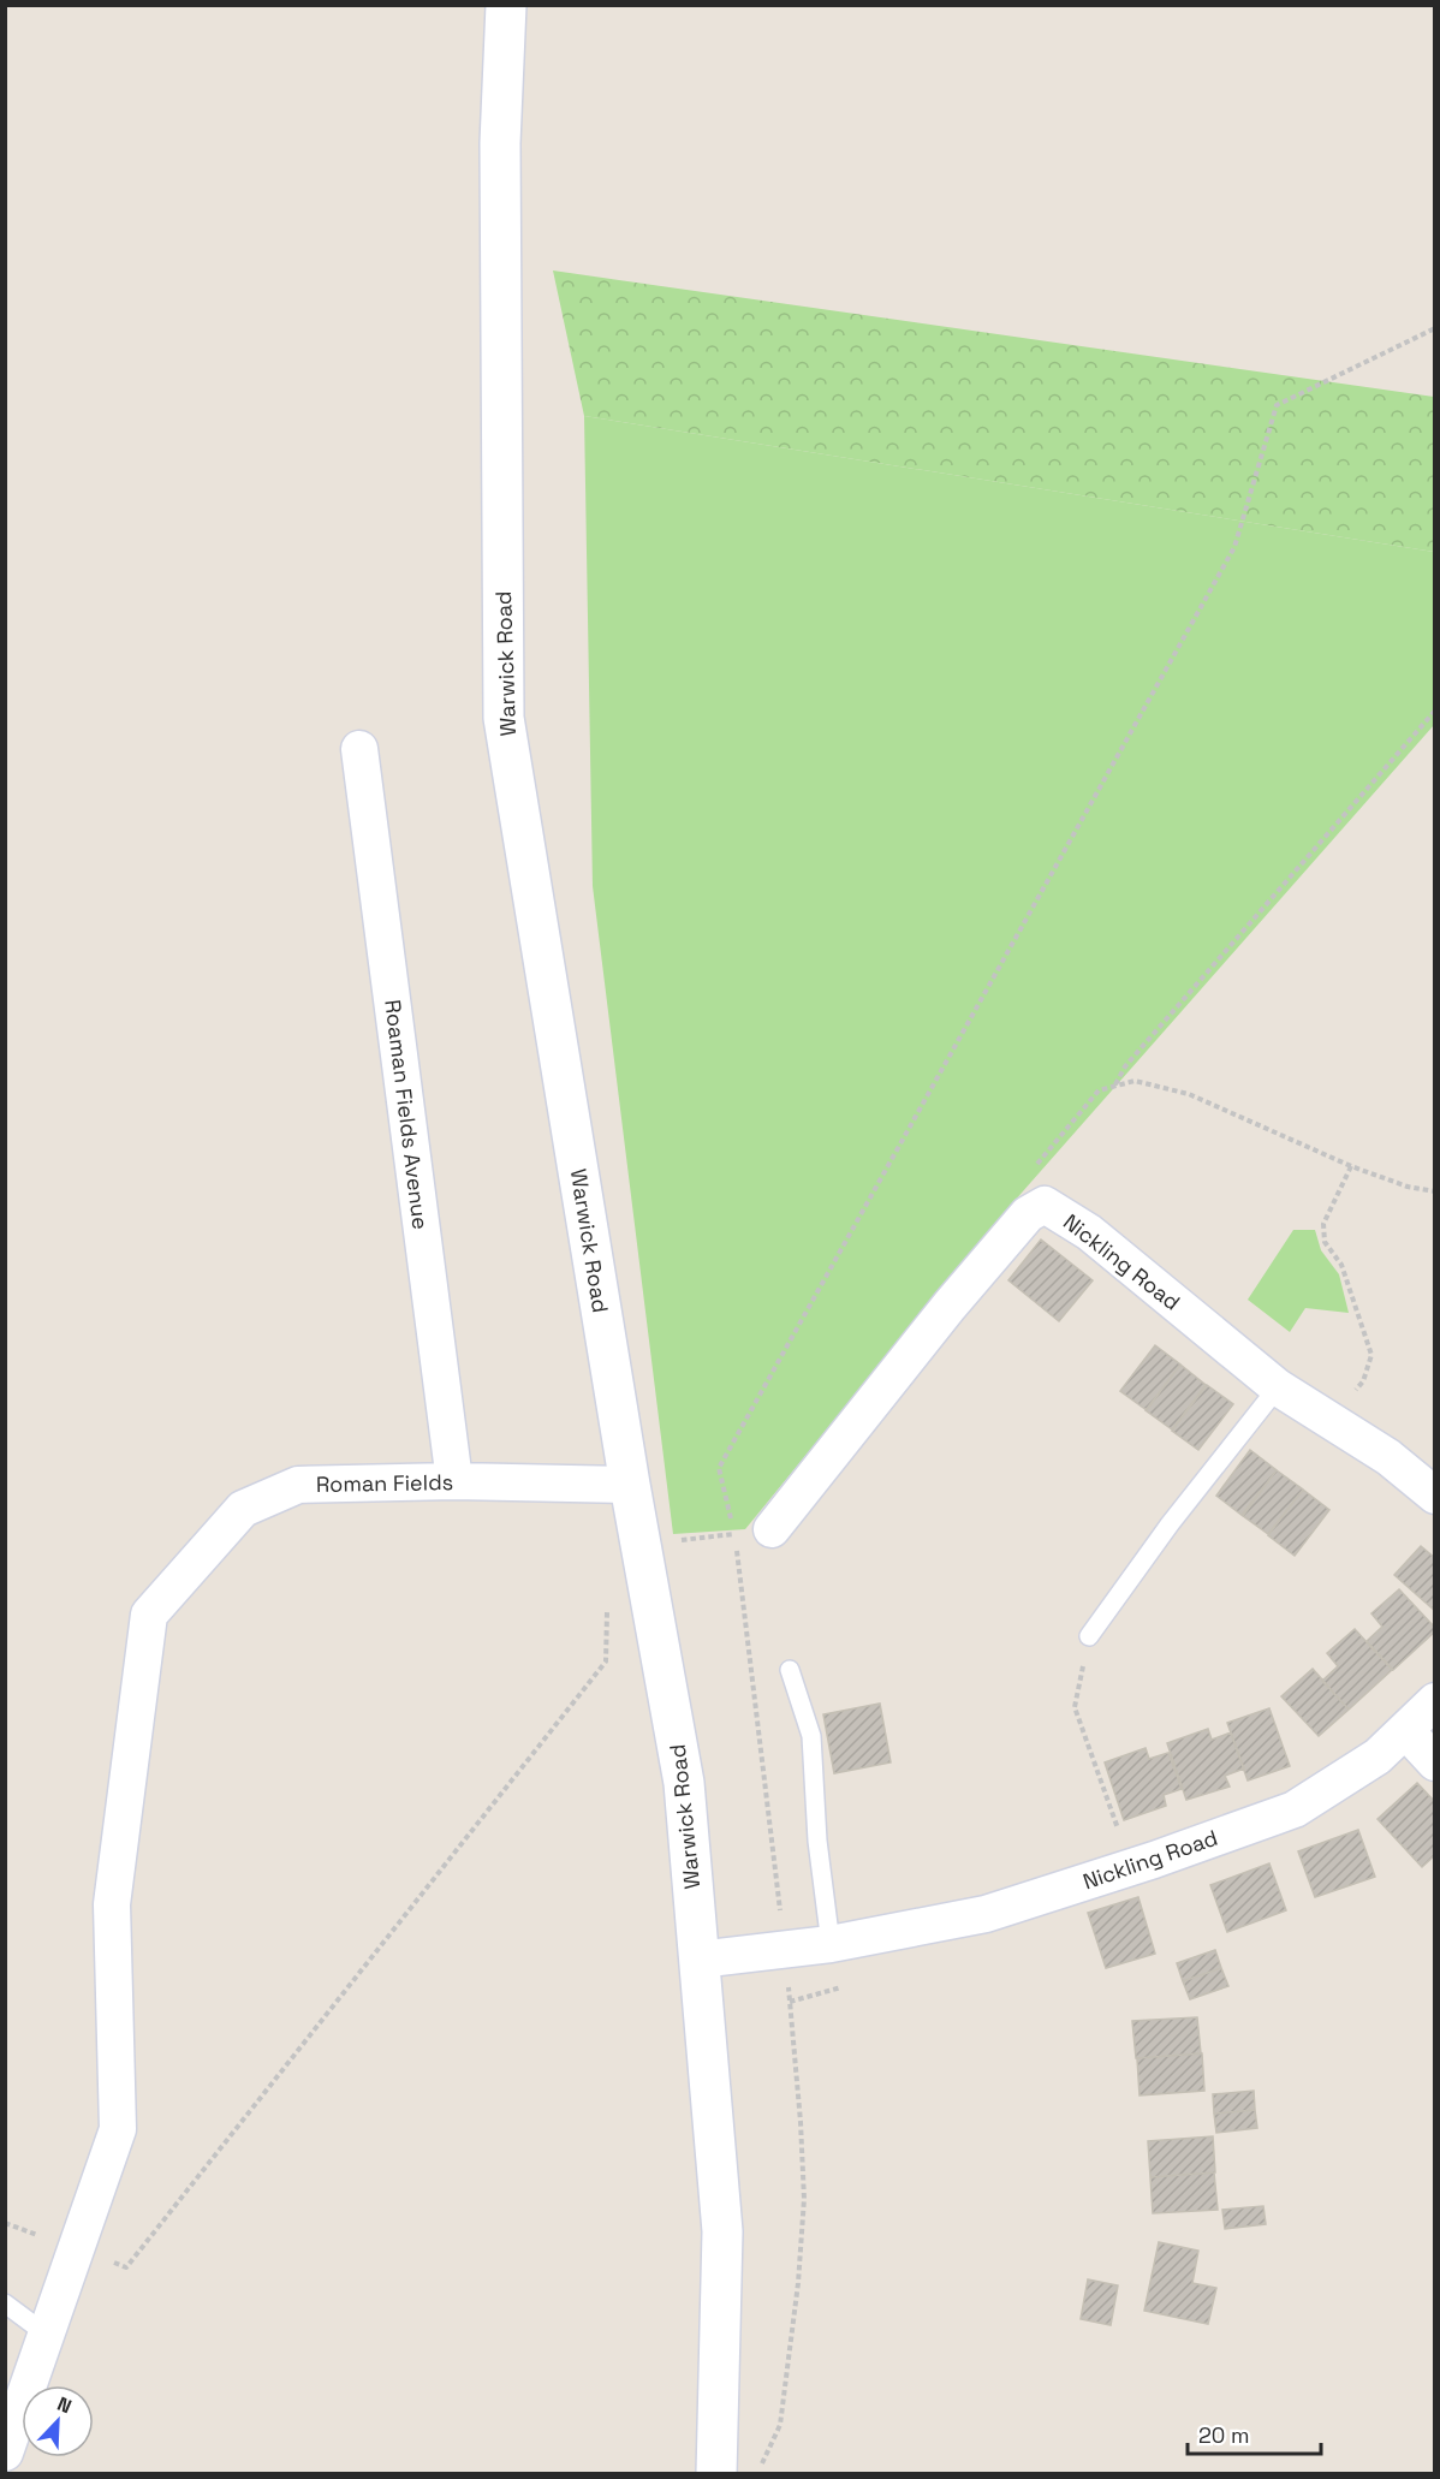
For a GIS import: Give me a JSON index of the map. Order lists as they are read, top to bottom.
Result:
{
  "streets": {
    "main road": ["Warwick Road"],
    "street": ["Roaman Fields Avenue", "Nickling Road", "Roman Fields"]
  },
  "crossings": [
    ["Warwick Road", "Nickling Road"],
    ["Warwick Road", "Roman Fields"],
    ["Roaman Fields Avenue", "Roman Fields"]
  ],
  "scale_bar": "20 m",
  "north": "top right"
}
